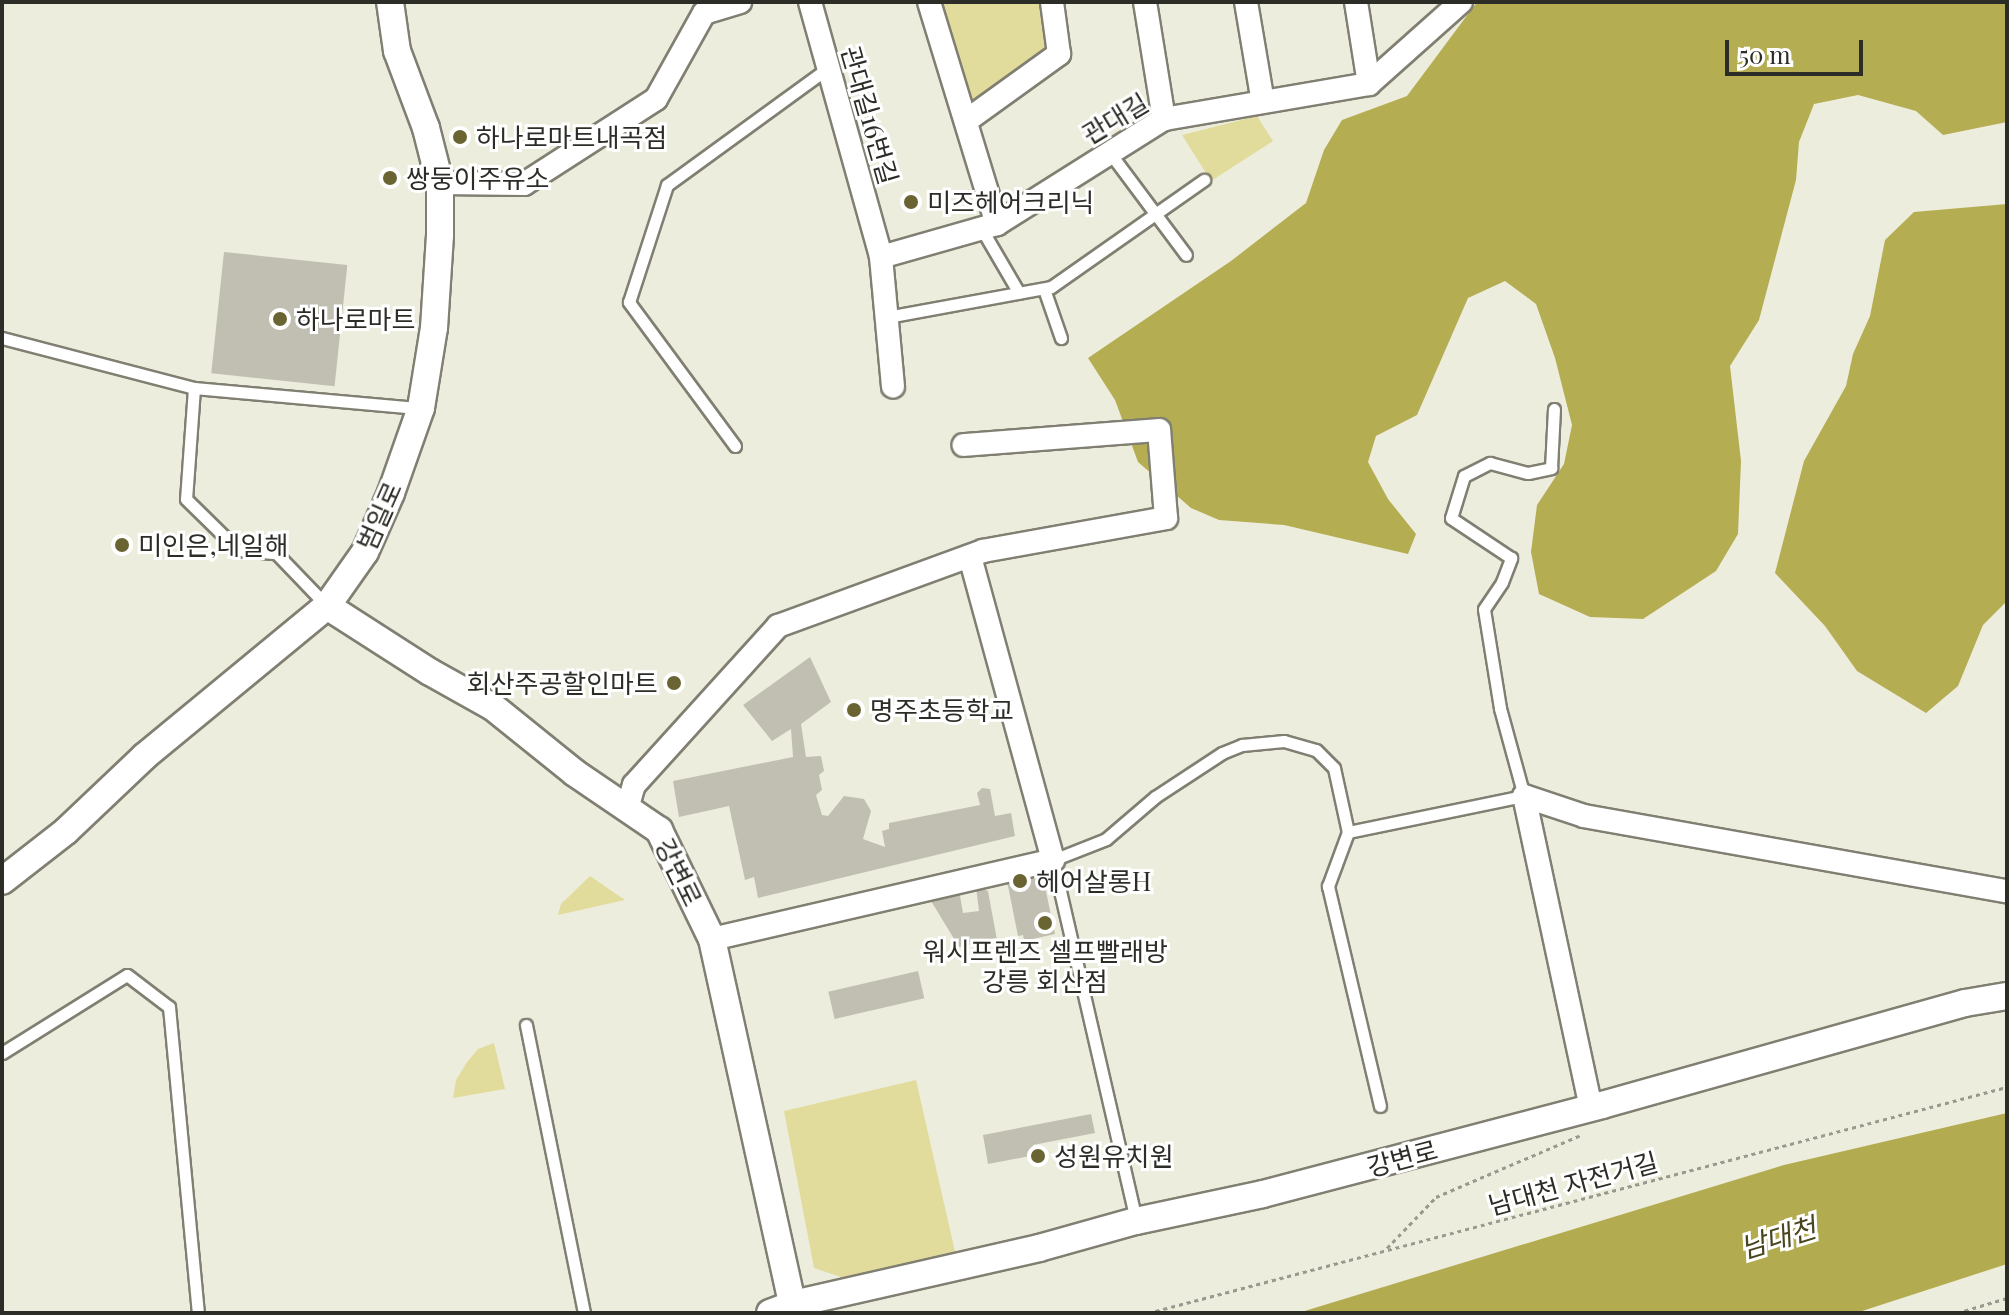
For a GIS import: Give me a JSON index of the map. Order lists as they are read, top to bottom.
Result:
{
  "streets": {
    "street": [
      "관대길16번길",
      "관대길",
      "범일로",
      "강변로"
    ],
    "path": ["남대천 자전거길"]
  },
  "crossings": [
    ["관대길16번길", "관대길"],
    ["범일로", "강변로"]
  ],
  "water": ["남대천"],
  "places": [
    "하나로마트내곡점",
    "쌍둥이주유소",
    "미즈헤어크리닉",
    "하나로마트",
    "미인은,네일해",
    "회산주공할인마트",
    "명주초등학교",
    "헤어살롱H",
    "워시프렌즈 셀프빨래방 강릉 회산점",
    "성원유치원"
  ],
  "scale_bar": "50 m"
}
